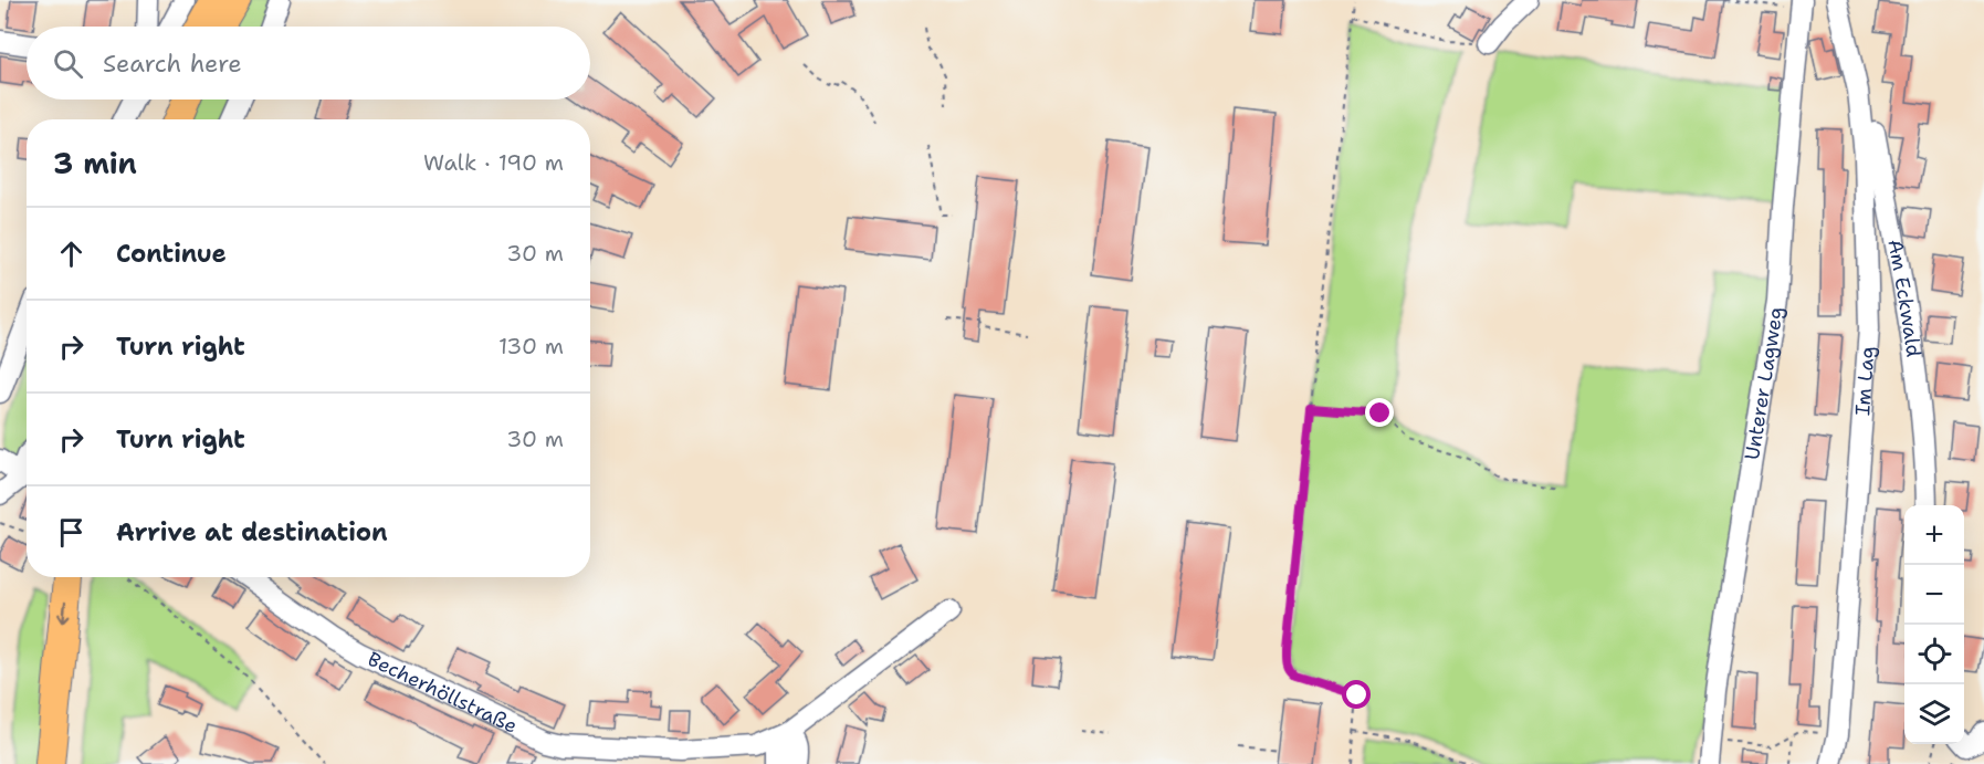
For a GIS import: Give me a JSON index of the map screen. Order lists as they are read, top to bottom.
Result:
{
  "streets": {
    "street": [
      "Am Eckwald",
      "Im Lag",
      "Unterer Lagweg",
      "Becherhöllstraße"
    ]
  },
  "crossings": [
    ["Am Eckwald", "Im Lag"]
  ],
  "page": {
    "search": "Search here",
    "heading": ["3 min", "Walk · 190 m"],
    "list": [
      ["Continue", "30 m"],
      ["Turn right", "130 m"],
      ["Turn right", "30 m"],
      "Arrive at destination"
    ],
    "map_buttons": ["+", "−"]
  }
}
